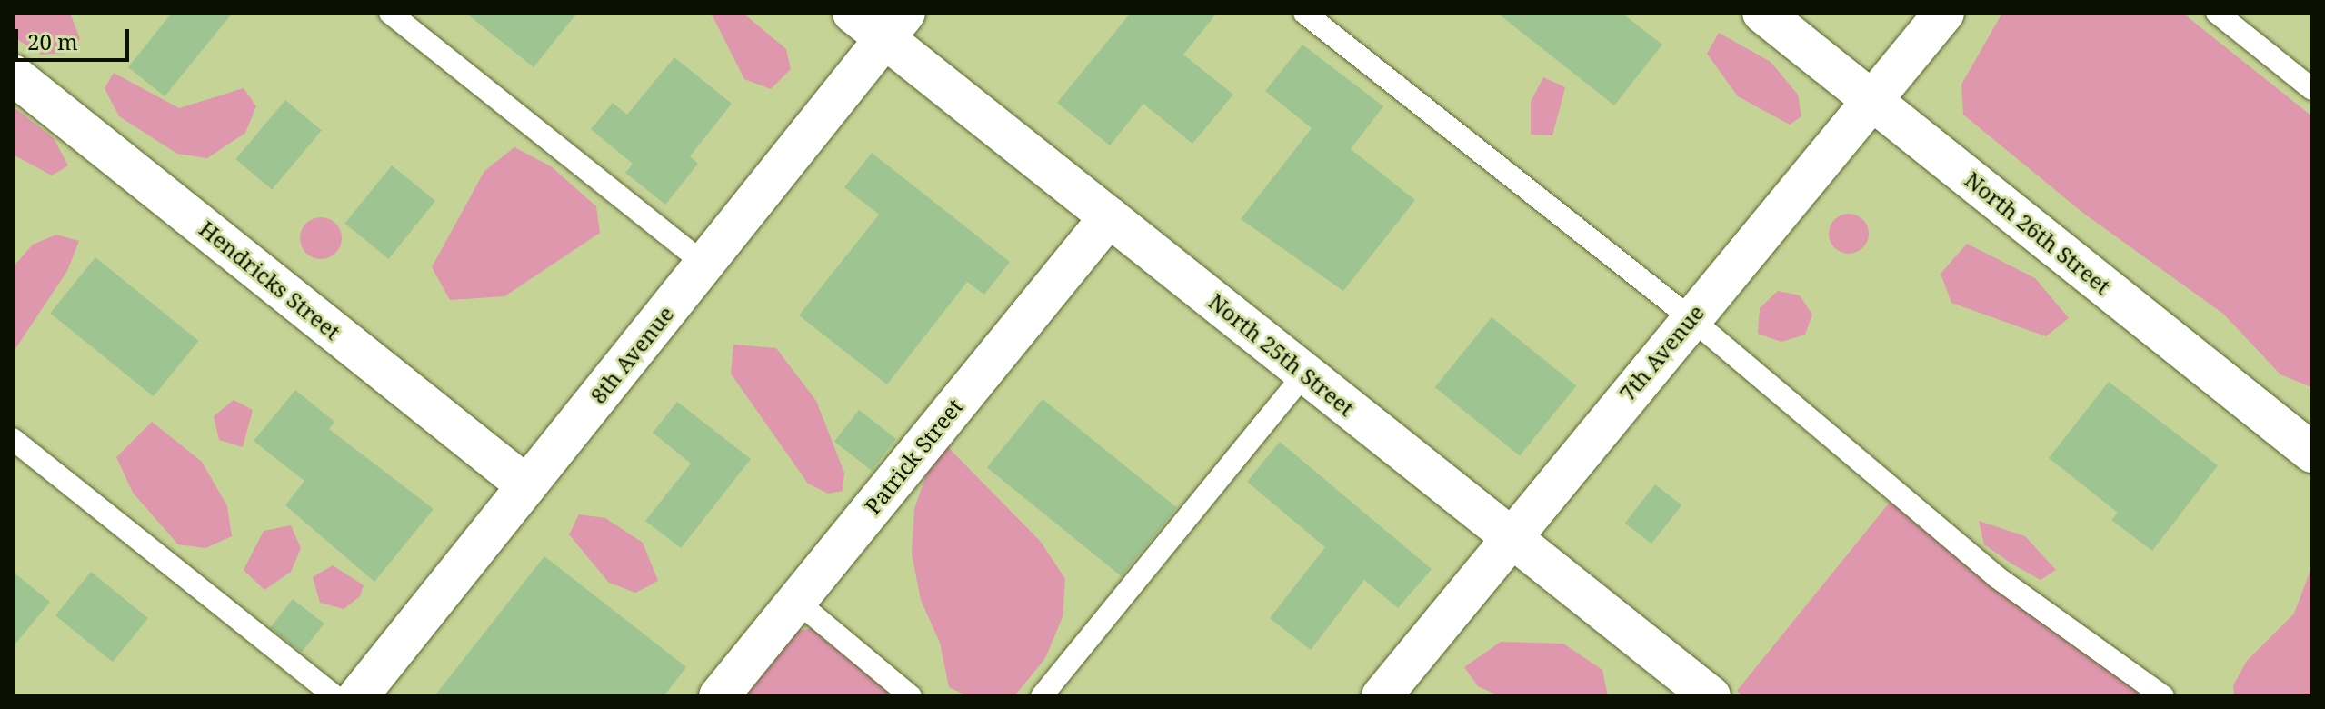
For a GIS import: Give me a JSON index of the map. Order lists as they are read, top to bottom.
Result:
{
  "streets": {
    "street": [
      "North 26th Street",
      "Hendricks Street",
      "7th Avenue",
      "8th Avenue",
      "North 25th Street",
      "Patrick Street"
    ]
  },
  "crossings": [
    ["North 26th Street", "7th Avenue"],
    ["Hendricks Street", "8th Avenue"],
    ["7th Avenue", "North 25th Street"],
    ["8th Avenue", "North 25th Street"],
    ["North 25th Street", "Patrick Street"]
  ],
  "scale_bar": "20 m"
}
